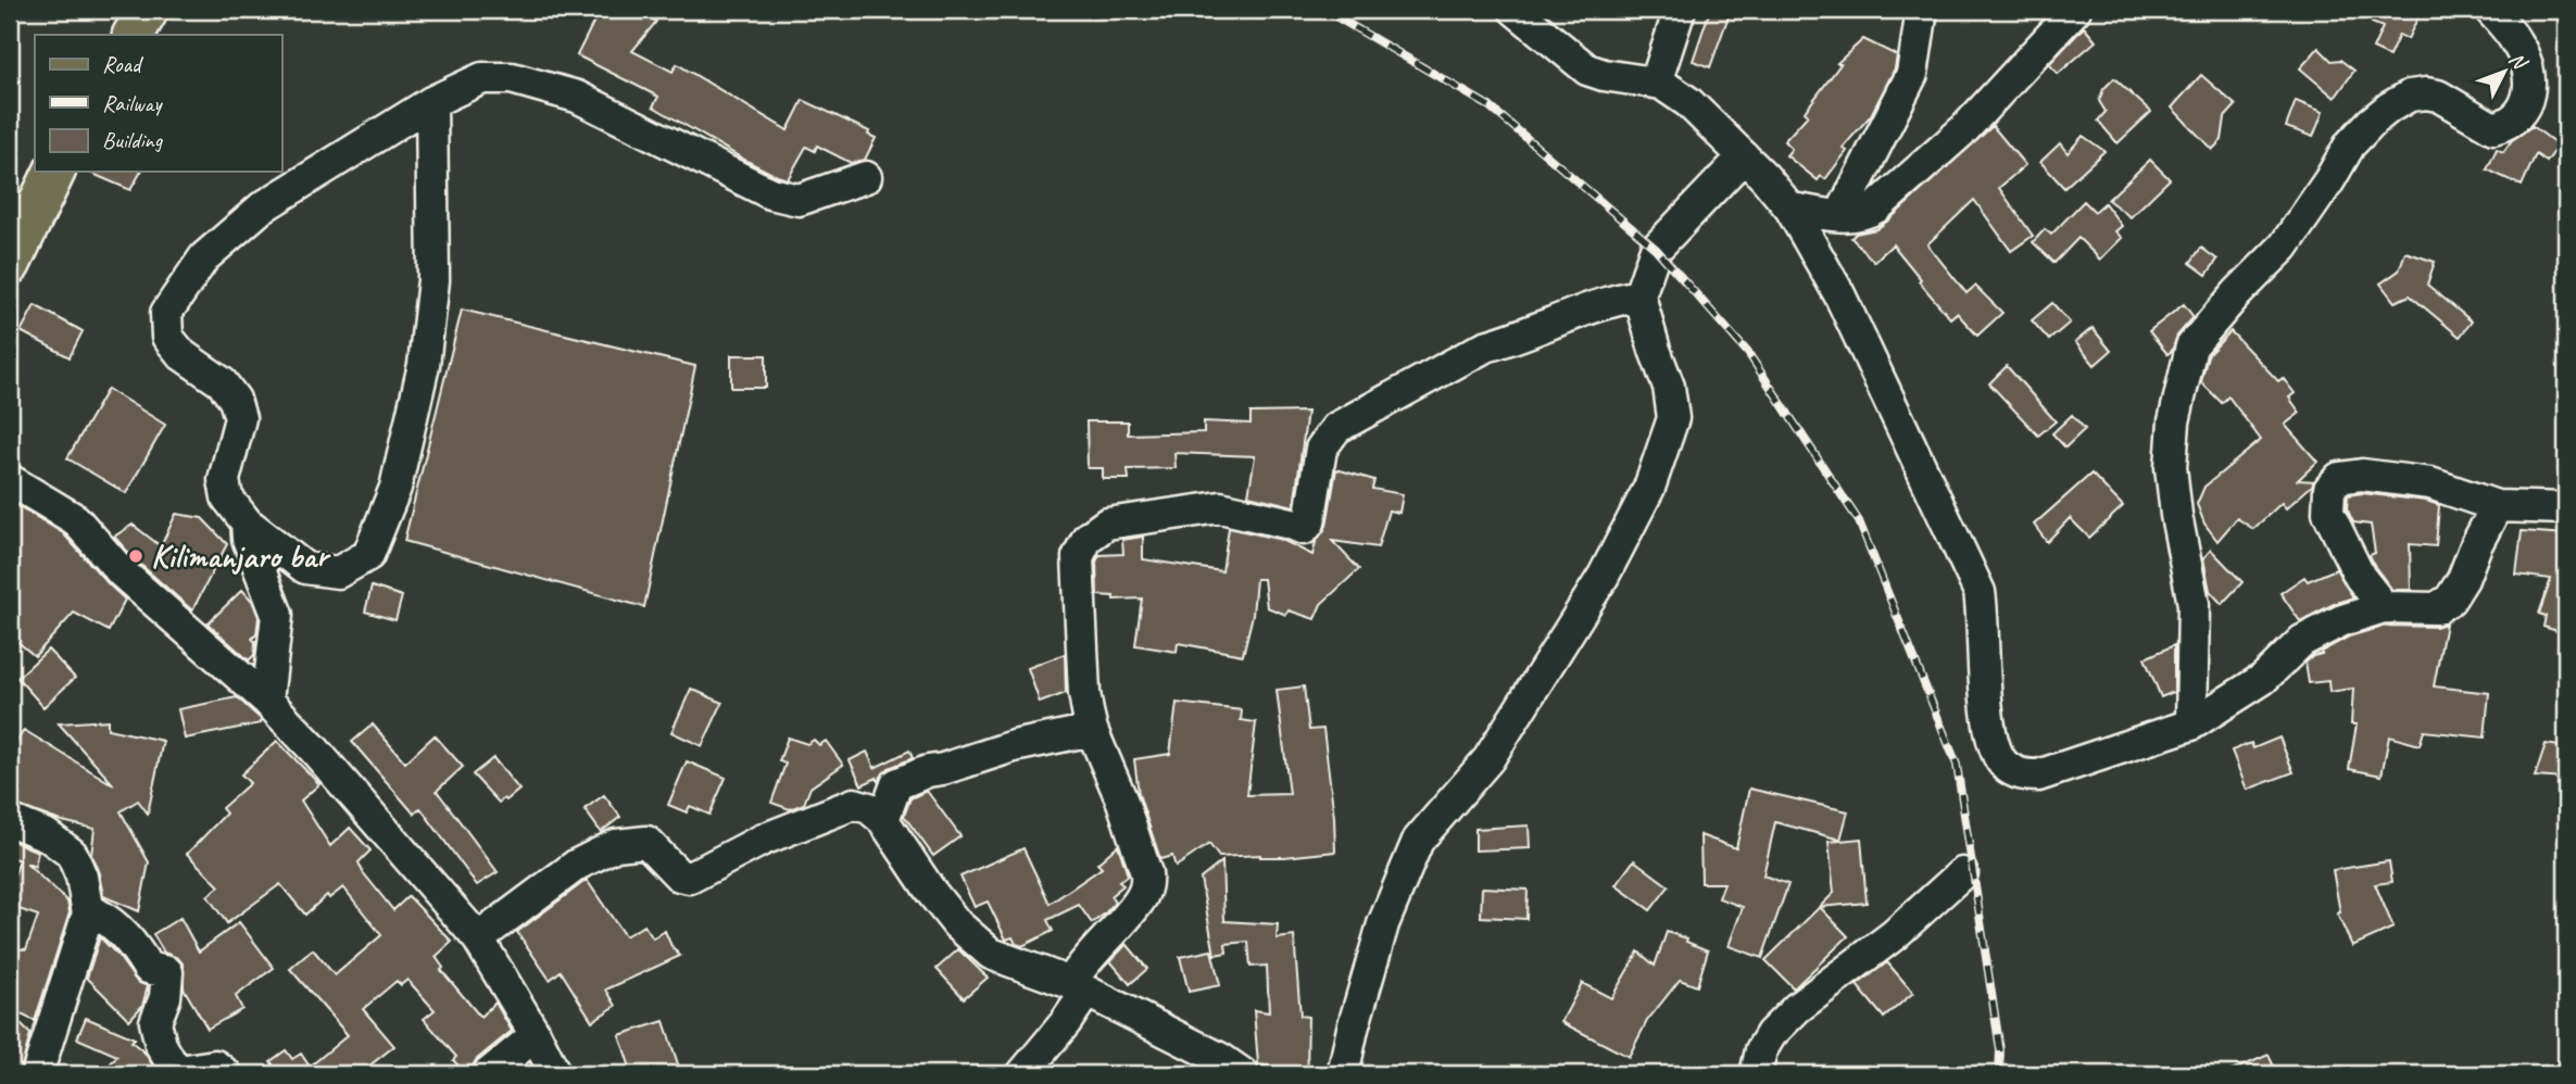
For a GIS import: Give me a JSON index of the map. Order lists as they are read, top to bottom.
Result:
{
  "places": ["Kilimanjaro bar"],
  "legend": ["Road", "Railway", "Building"],
  "north": "top right"
}
